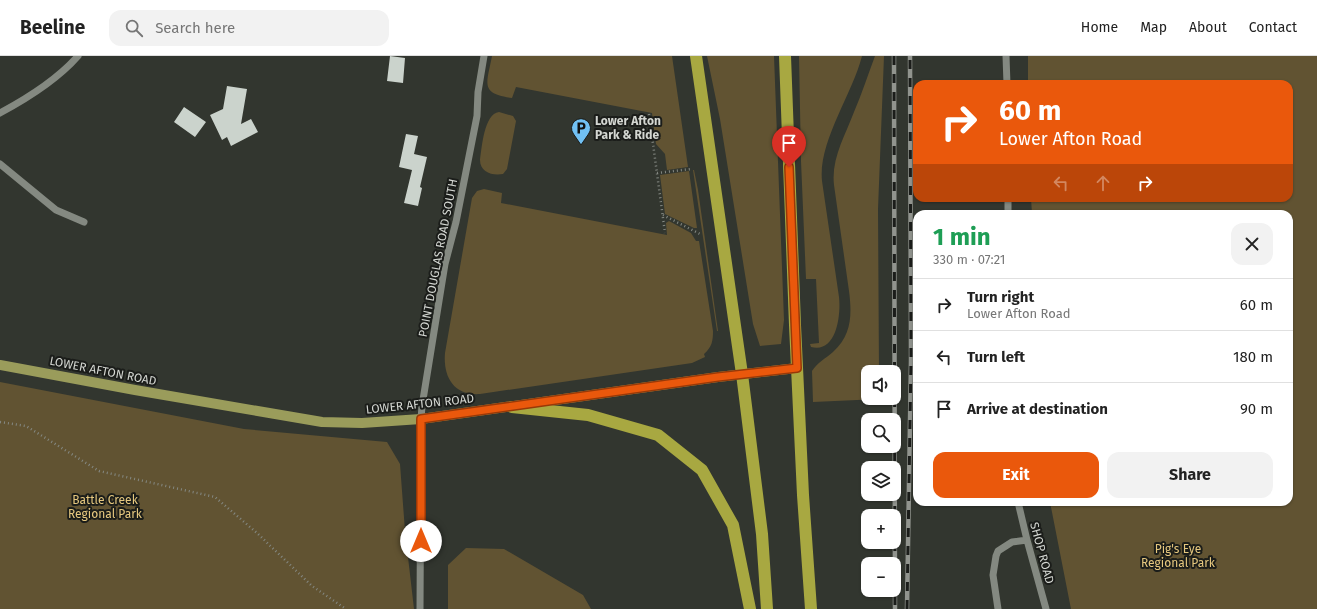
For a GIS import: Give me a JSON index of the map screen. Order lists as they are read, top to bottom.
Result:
{
  "streets": {
    "main road": ["LOWER AFTON ROAD"],
    "street": ["POINT DOUGLAS ROAD SOUTH", "SHOP ROAD"]
  },
  "crossings": [
    ["POINT DOUGLAS ROAD SOUTH", "LOWER AFTON ROAD"]
  ],
  "parks": ["Battle Creek Regional Park", "Pig's Eye Regional Park"],
  "places": {
    "parking": ["Lower Afton Park & Ride"]
  },
  "page": {
    "header": "Beeline",
    "search": "Search here",
    "nav": [
      "Home",
      "Map",
      "About",
      "Contact"
    ],
    "turn": ["60 m", "Lower Afton Road"],
    "heading": ["1 min", "330 m · 07:21"],
    "list": [
      {
        "name": "Turn right",
        "note": "Lower Afton Road",
        "value": "60 m"
      },
      {
        "name": "Turn left",
        "value": "180 m"
      },
      {
        "name": "Arrive at destination",
        "value": "90 m"
      }
    ],
    "map_buttons": ["+", "−"],
    "buttons": ["Exit", "Share"]
  }
}
